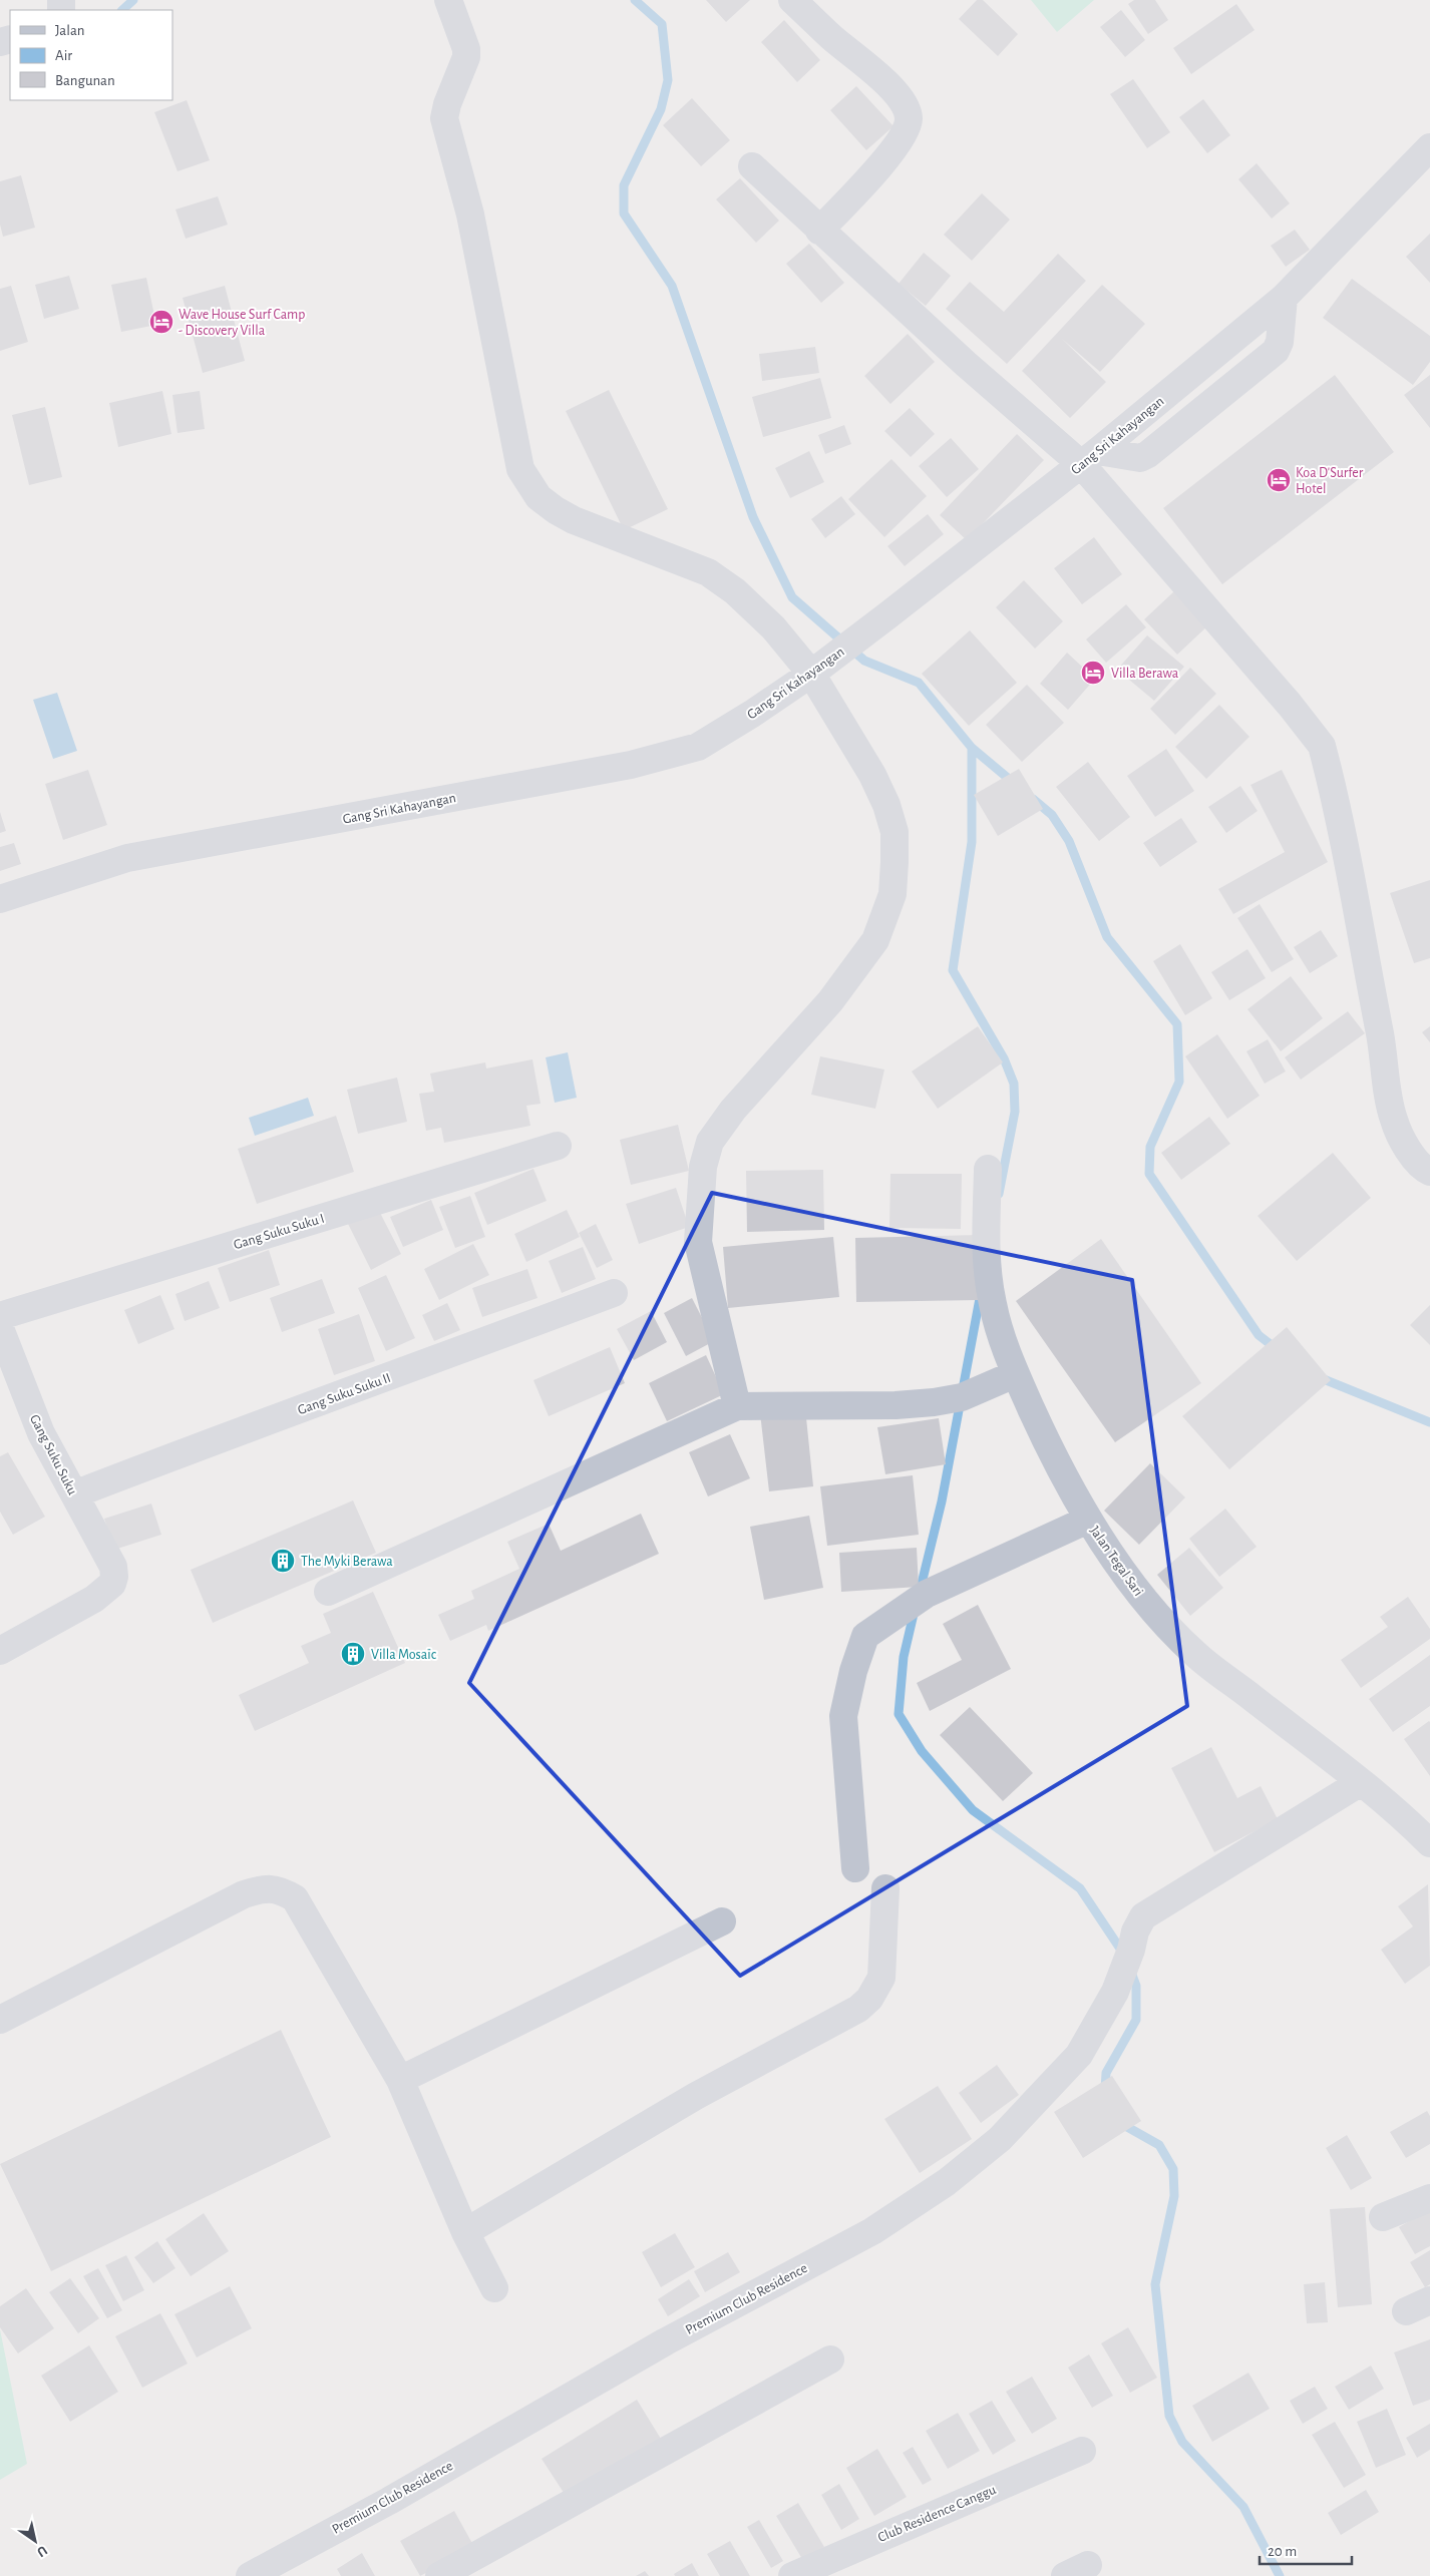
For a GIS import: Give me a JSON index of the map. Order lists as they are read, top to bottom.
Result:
{
  "streets": {
    "street": [
      "Gang Sri Kahayangan",
      "Gang Suku Suku I",
      "Gang Suku Suku II",
      "Gang Suku Suku",
      "Jalan Tegal Sari",
      "Premium Club Residence",
      "Club Residence Canggu"
    ]
  },
  "crossings": [
    ["Gang Suku Suku II", "Gang Suku Suku"],
    ["Jalan Tegal Sari", "Premium Club Residence"]
  ],
  "places": {
    "hotel": ["Wave House Surf Camp - Discovery Villa", "Koa D'Surfer Hotel", "Villa Berawa"],
    "building": ["The Myki Berawa", "Villa Mosaïc"]
  },
  "legend": ["Jalan", "Air", "Bangunan"],
  "scale_bar": "20 m",
  "north": "bottom right"
}
